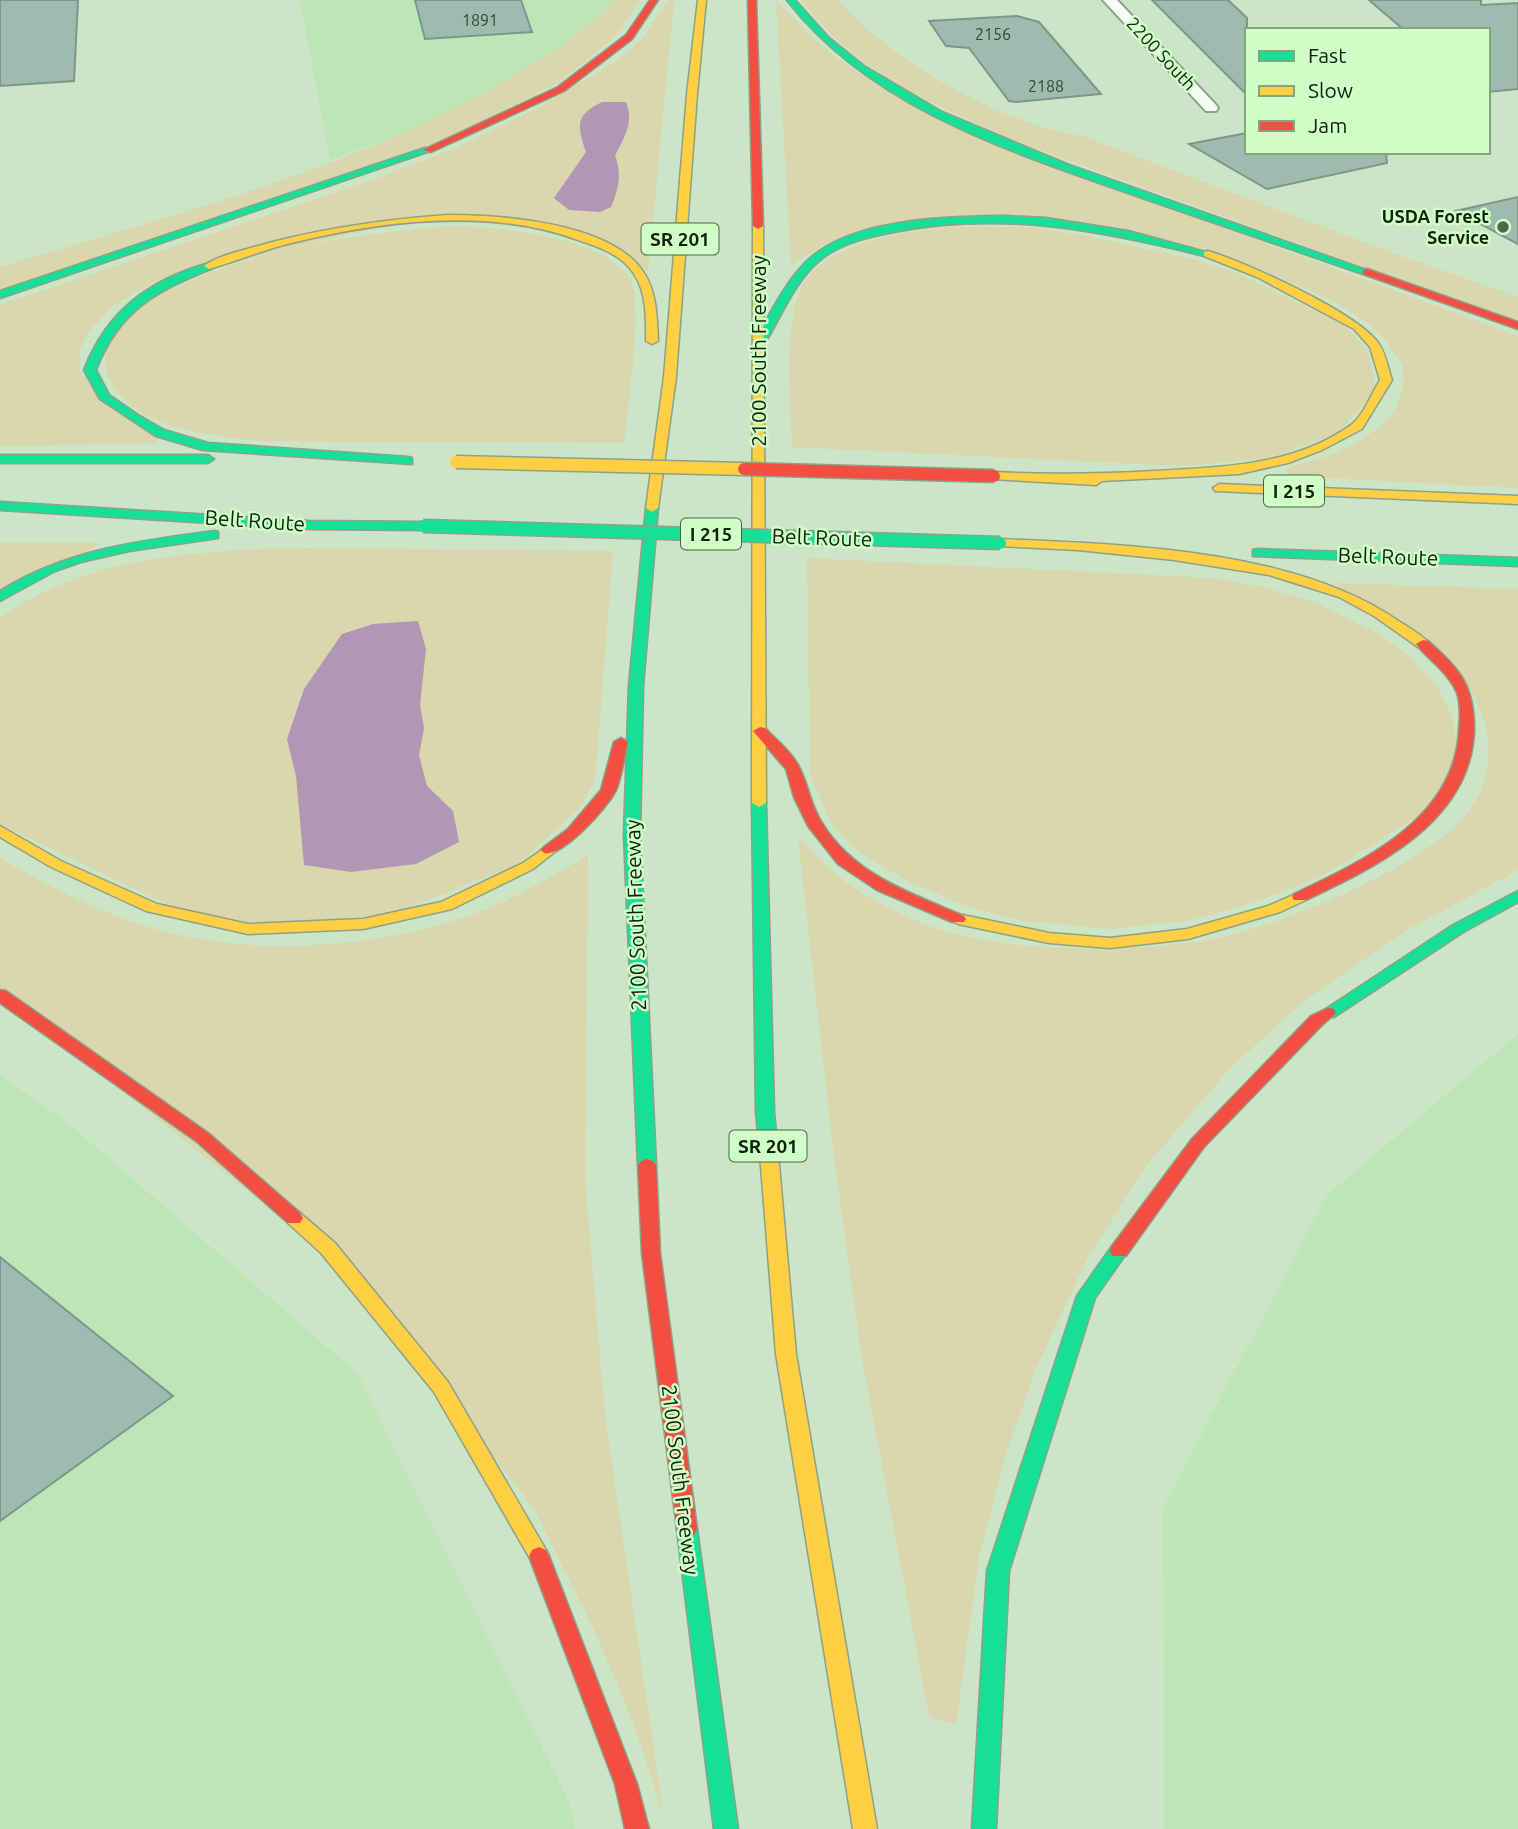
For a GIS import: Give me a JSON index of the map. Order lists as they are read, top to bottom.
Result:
{
  "streets": {
    "highway": [
      "SR 201",
      "2100 South Freeway",
      "I 215",
      "Belt Route"
    ],
    "street": ["2200 South"]
  },
  "places": ["USDA Forest Service"],
  "house_numbers": ["1891", "2156", "2188"],
  "legend": ["Fast", "Slow", "Jam"]
}
